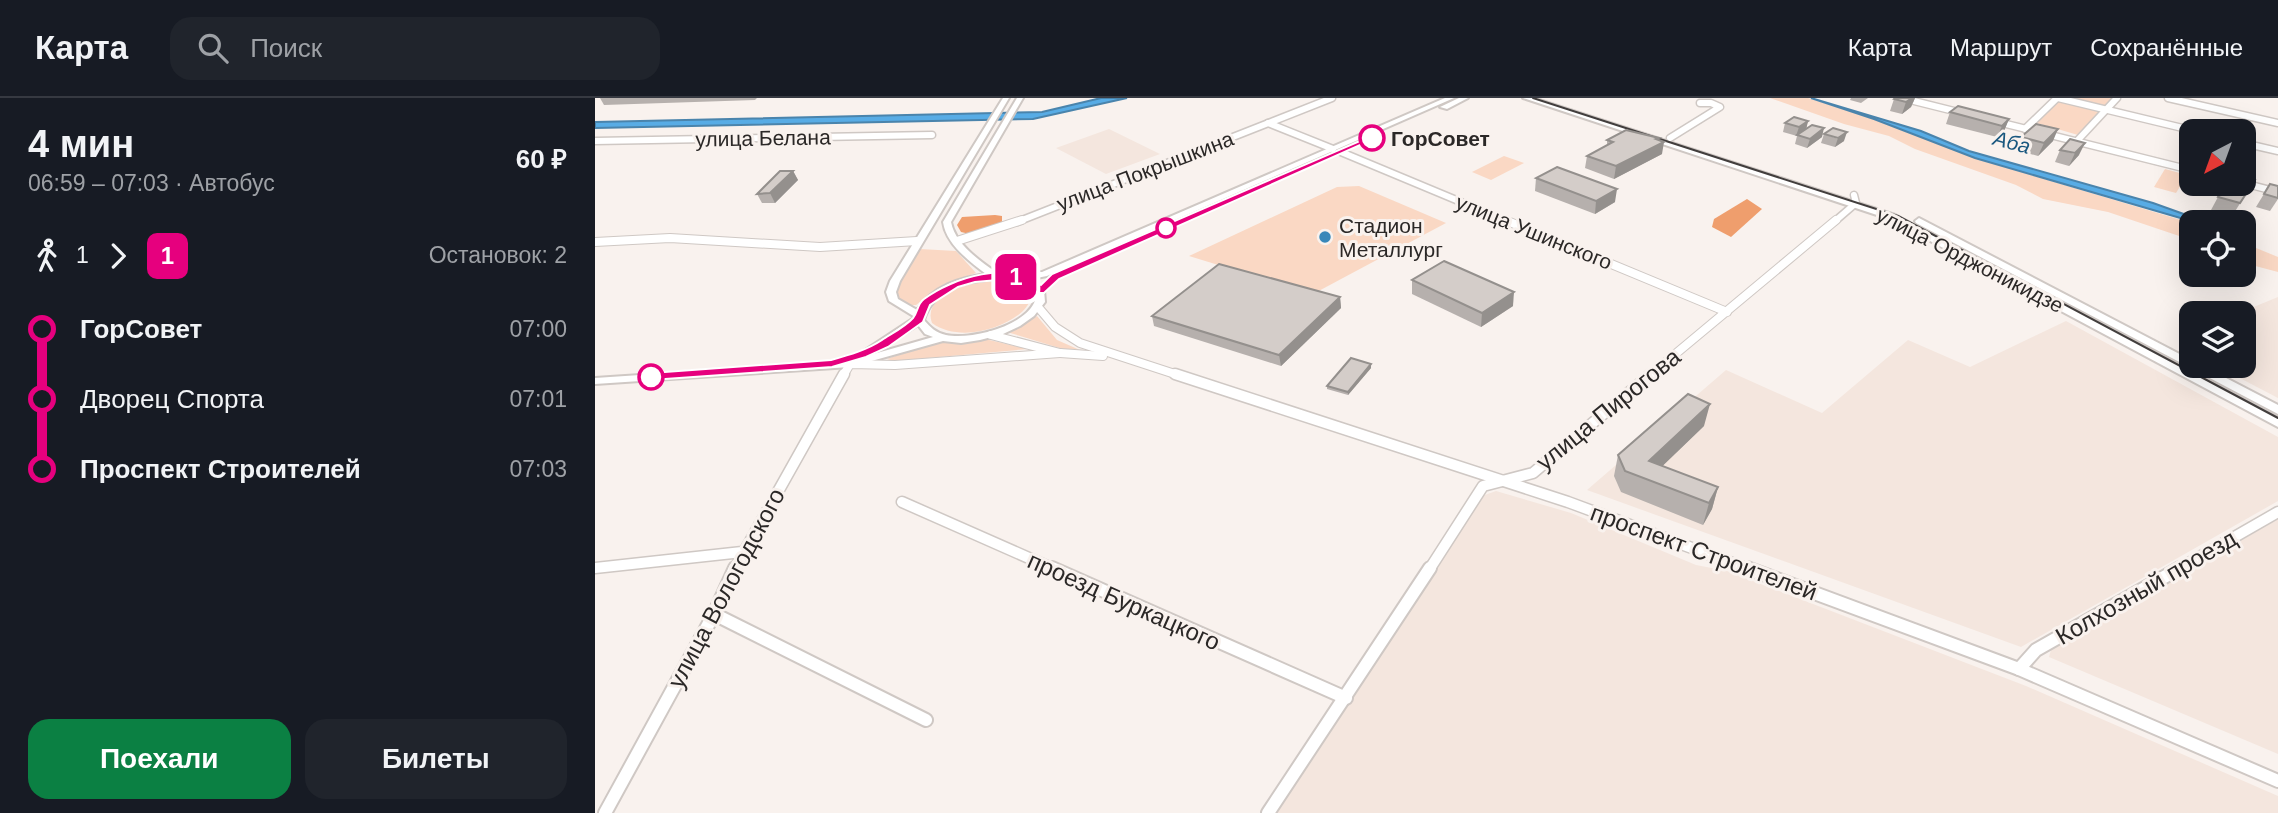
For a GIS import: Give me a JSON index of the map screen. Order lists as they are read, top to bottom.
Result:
{
  "streets": {
    "main road": ["улица Орджоникидзе"],
    "street": [
      "улица Белана",
      "улица Покрышкина",
      "улица Ушинского",
      "улица Пирогова",
      "проспект Строителей",
      "Колхозный проезд",
      "улица Вологодского",
      "проезд Буркацкого"
    ]
  },
  "crossings": [
    ["улица Покрышкина", "улица Ушинского"],
    ["улица Ушинского", "улица Пирогова"],
    ["улица Орджоникидзе", "улица Пирогова"],
    ["улица Пирогова", "проспект Строителей"],
    ["улица Пирогова", "проезд Буркацкого"],
    ["проспект Строителей", "Колхозный проезд"]
  ],
  "water": ["Аба"],
  "places": ["ГорСовет", "Стадион Металлург"],
  "lines": ["bus line 1"],
  "north": "bottom left",
  "page": {
    "header": "Карта",
    "search": "Поиск",
    "nav": ["Карта", "Маршрут", "Сохранённые"],
    "heading": ["4 мин", "06:59 – 07:03 · Автобус", "60 ₽"],
    "on_map": "1",
    "legs": ["1", "1", "Остановок: 2"],
    "list": [
      {
        "name": "ГорСовет",
        "value": "07:00"
      },
      {
        "name": "Дворец Спорта",
        "value": "07:01"
      },
      {
        "name": "Проспект Строителей",
        "value": "07:03"
      }
    ],
    "buttons": ["Поехали", "Билеты"]
  }
}
